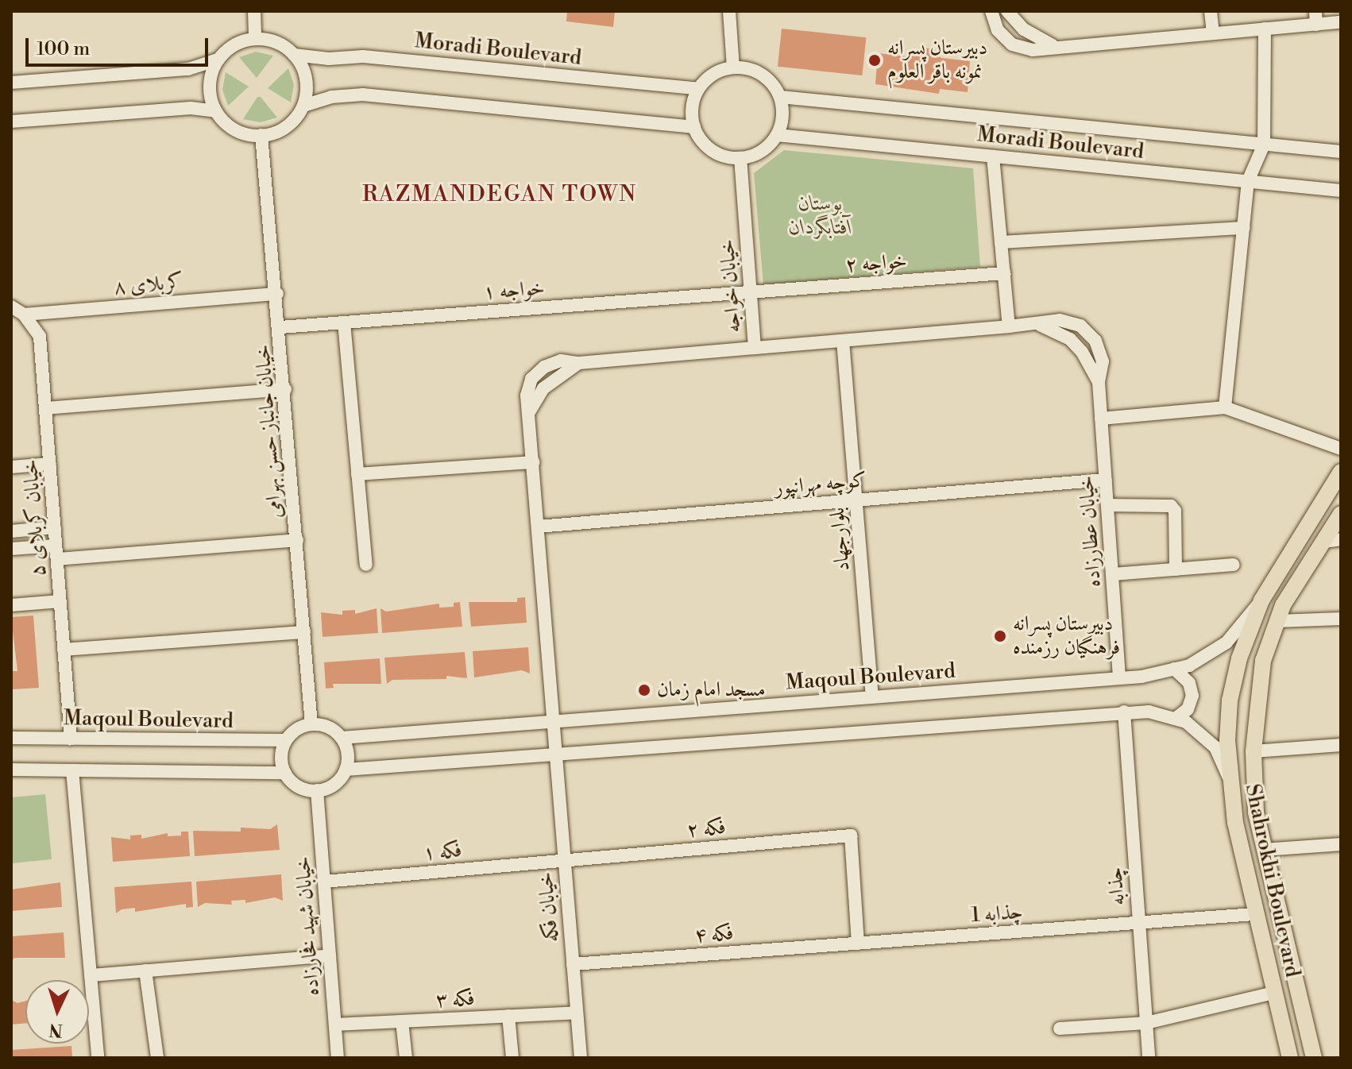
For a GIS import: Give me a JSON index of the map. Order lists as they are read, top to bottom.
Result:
{
  "streets": {
    "main road": ["Shahrokhi Boulevard"],
    "street": [
      "Moradi Boulevard",
      "خواجه ۲",
      "کربلای ۸",
      "خیابان خواجه",
      "خواجه ۱",
      "خیابان جانباز حسن بهرامی",
      "کوچه مهرانپور",
      "خیابان کربلای ۵",
      "خیابان عطارزاده",
      "بلوارجهاد",
      "Maqoul Boulevard",
      "فکه ۲",
      "فکه ۱",
      "چذابه",
      "خیابان فکه",
      "چذابه 1",
      "خیابان شهید فخارزاده",
      "فکه ۴",
      "فکه ۳"
    ]
  },
  "crossings": [
    ["Moradi Boulevard", "خیابان خواجه"],
    ["Moradi Boulevard", "خیابان جانباز حسن بهرامی"],
    ["خواجه ۲", "خیابان خواجه"],
    ["خواجه ۲", "خواجه ۱"],
    ["کربلای ۸", "خیابان جانباز حسن بهرامی"],
    ["کربلای ۸", "خیابان کربلای ۵"],
    ["خیابان خواجه", "خواجه ۱"],
    ["خیابان خواجه", "کوچه مهرانپور"],
    ["خیابان خواجه", "خیابان عطارزاده"],
    ["خیابان خواجه", "Maqoul Boulevard"],
    ["خیابان خواجه", "خیابان فکه"],
    ["خواجه ۱", "خیابان جانباز حسن بهرامی"],
    ["خیابان جانباز حسن بهرامی", "Maqoul Boulevard"],
    ["خیابان جانباز حسن بهرامی", "خیابان شهید فخارزاده"],
    ["کوچه مهرانپور", "خیابان عطارزاده"],
    ["کوچه مهرانپور", "بلوارجهاد"],
    ["خیابان کربلای ۵", "Maqoul Boulevard"],
    ["خیابان عطارزاده", "بلوارجهاد"],
    ["خیابان عطارزاده", "Maqoul Boulevard"],
    ["بلوارجهاد", "Maqoul Boulevard"],
    ["Maqoul Boulevard", "Shahrokhi Boulevard"],
    ["Maqoul Boulevard", "خیابان فکه"],
    ["Maqoul Boulevard", "خیابان شهید فخارزاده"],
    ["فکه ۲", "فکه ۱"],
    ["فکه ۲", "خیابان فکه"],
    ["فکه ۲", "چذابه 1"],
    ["فکه ۲", "فکه ۴"],
    ["فکه ۱", "خیابان فکه"],
    ["فکه ۱", "خیابان شهید فخارزاده"],
    ["Shahrokhi Boulevard", "چذابه 1"],
    ["چذابه", "چذابه 1"],
    ["خیابان فکه", "فکه ۴"],
    ["خیابان فکه", "فکه ۳"],
    ["چذابه 1", "فکه ۴"],
    ["خیابان شهید فخارزاده", "فکه ۳"]
  ],
  "districts": ["RAZMANDEGAN TOWN"],
  "parks": ["بوستان آفتابگردان"],
  "places": ["دبیرستان پسرانه نمونه باقر العلوم", "دبیرستان پسرانه فرهنگیان رزمنده", "مسجد امام زمان"],
  "scale_bar": "100 m",
  "north": "bottom"
}
